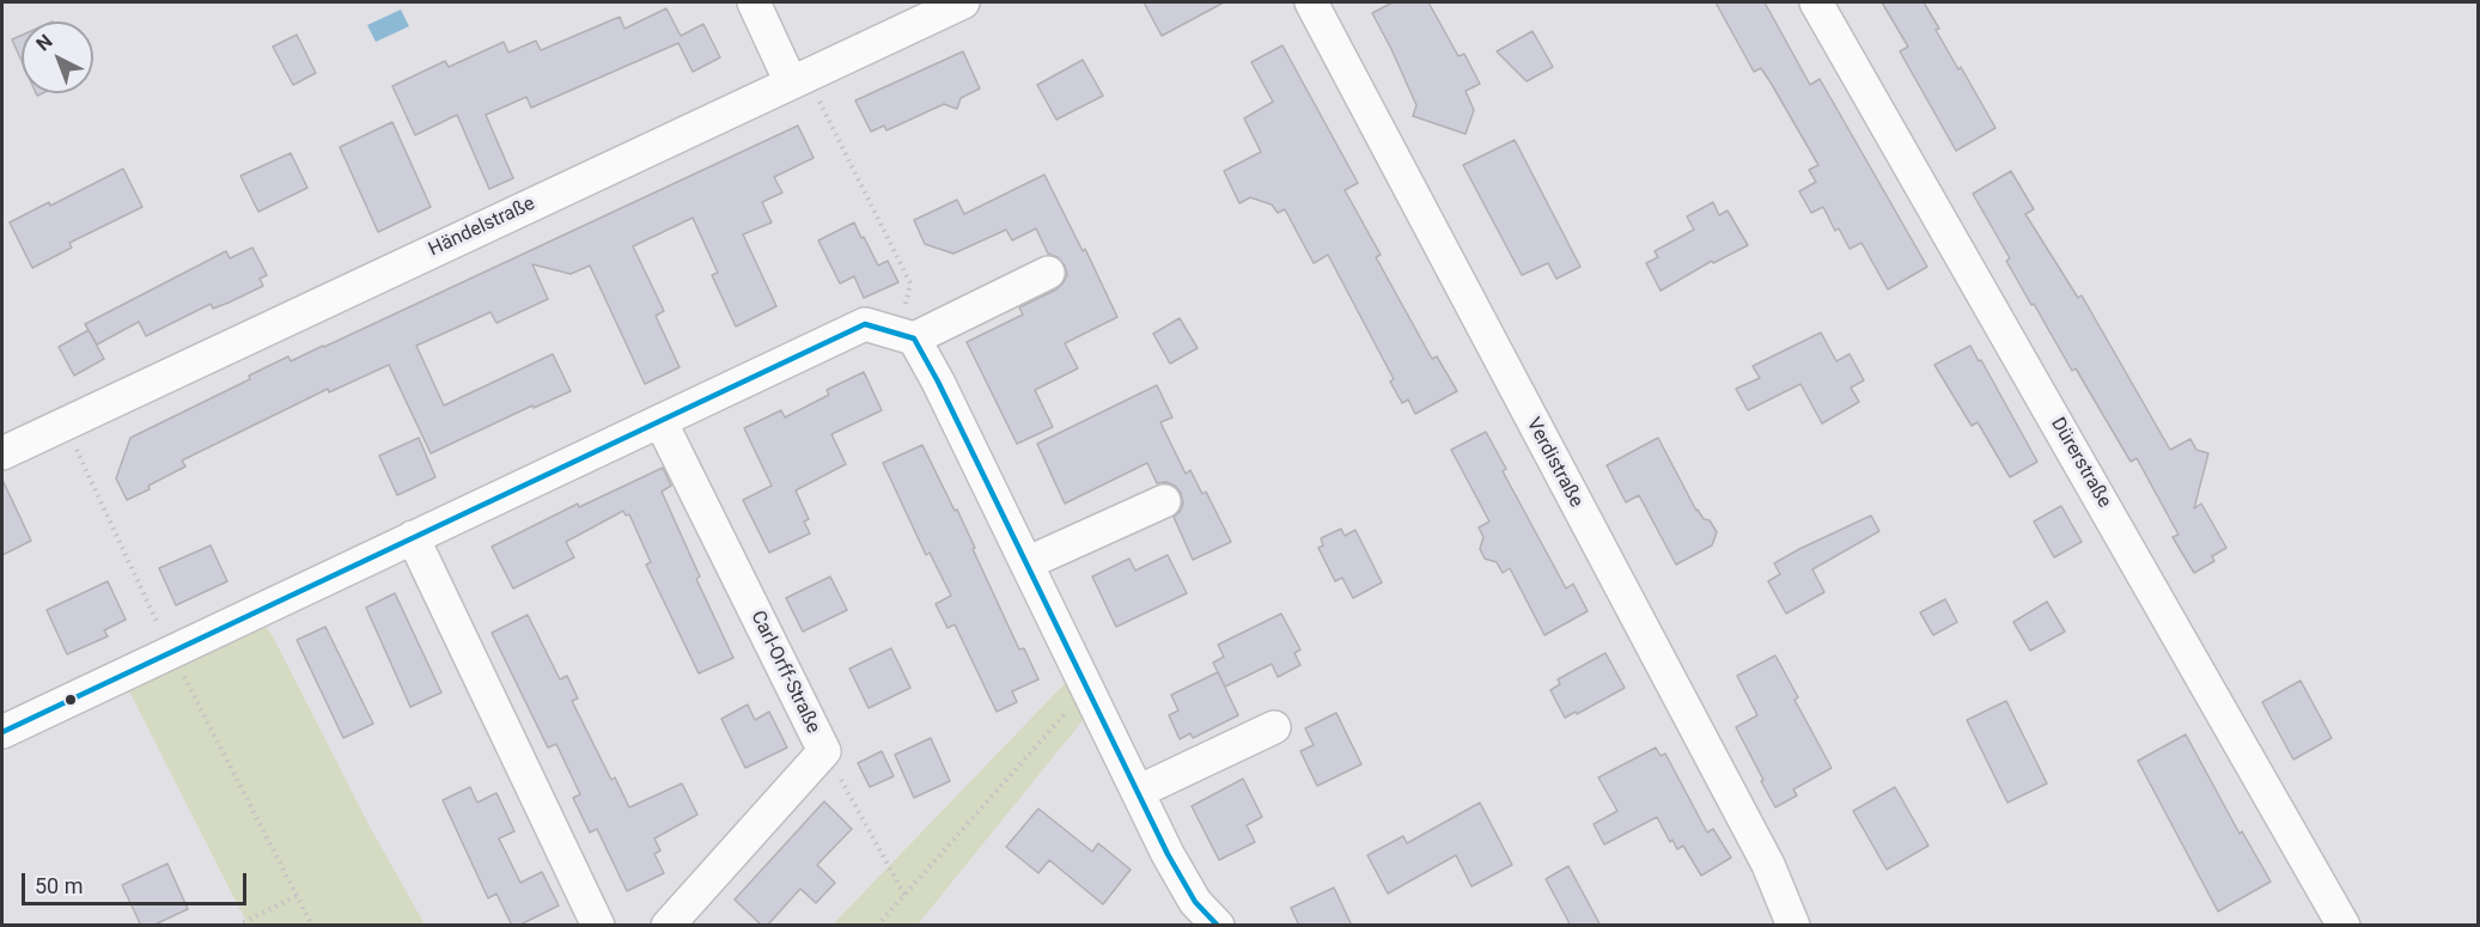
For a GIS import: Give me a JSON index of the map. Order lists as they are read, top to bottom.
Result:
{
  "streets": {
    "street": [
      "Händelstraße",
      "Verdistraße",
      "Dürerstraße",
      "Carl-Orff-Straße"
    ]
  },
  "scale_bar": "50 m",
  "north": "top left"
}
